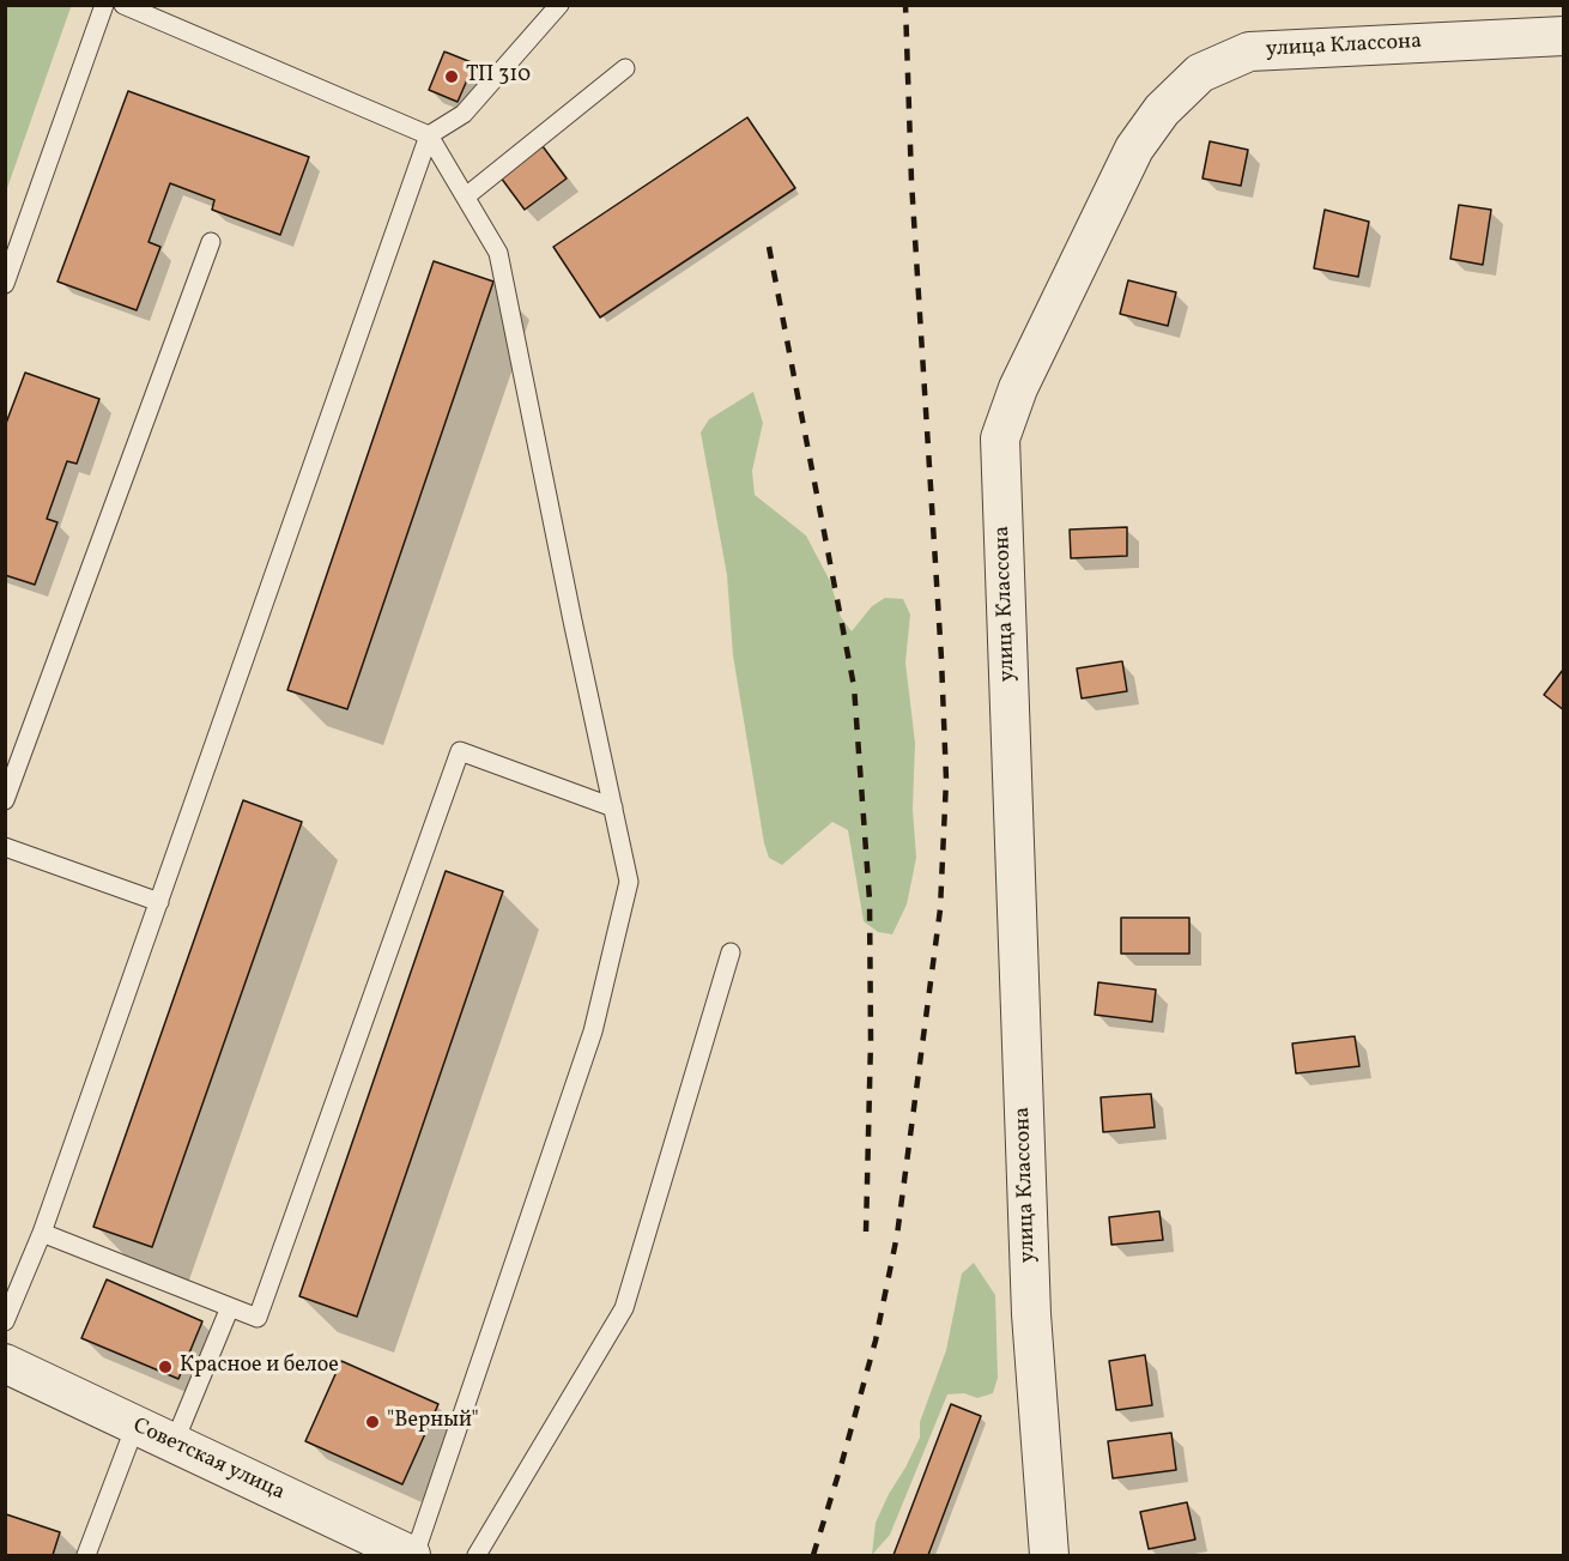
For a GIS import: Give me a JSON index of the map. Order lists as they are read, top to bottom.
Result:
{
  "streets": {
    "street": ["улица Классона", "Советская улица"]
  },
  "places": ["ТП 310", "Красное и белое", "\"Верный\""]
}
